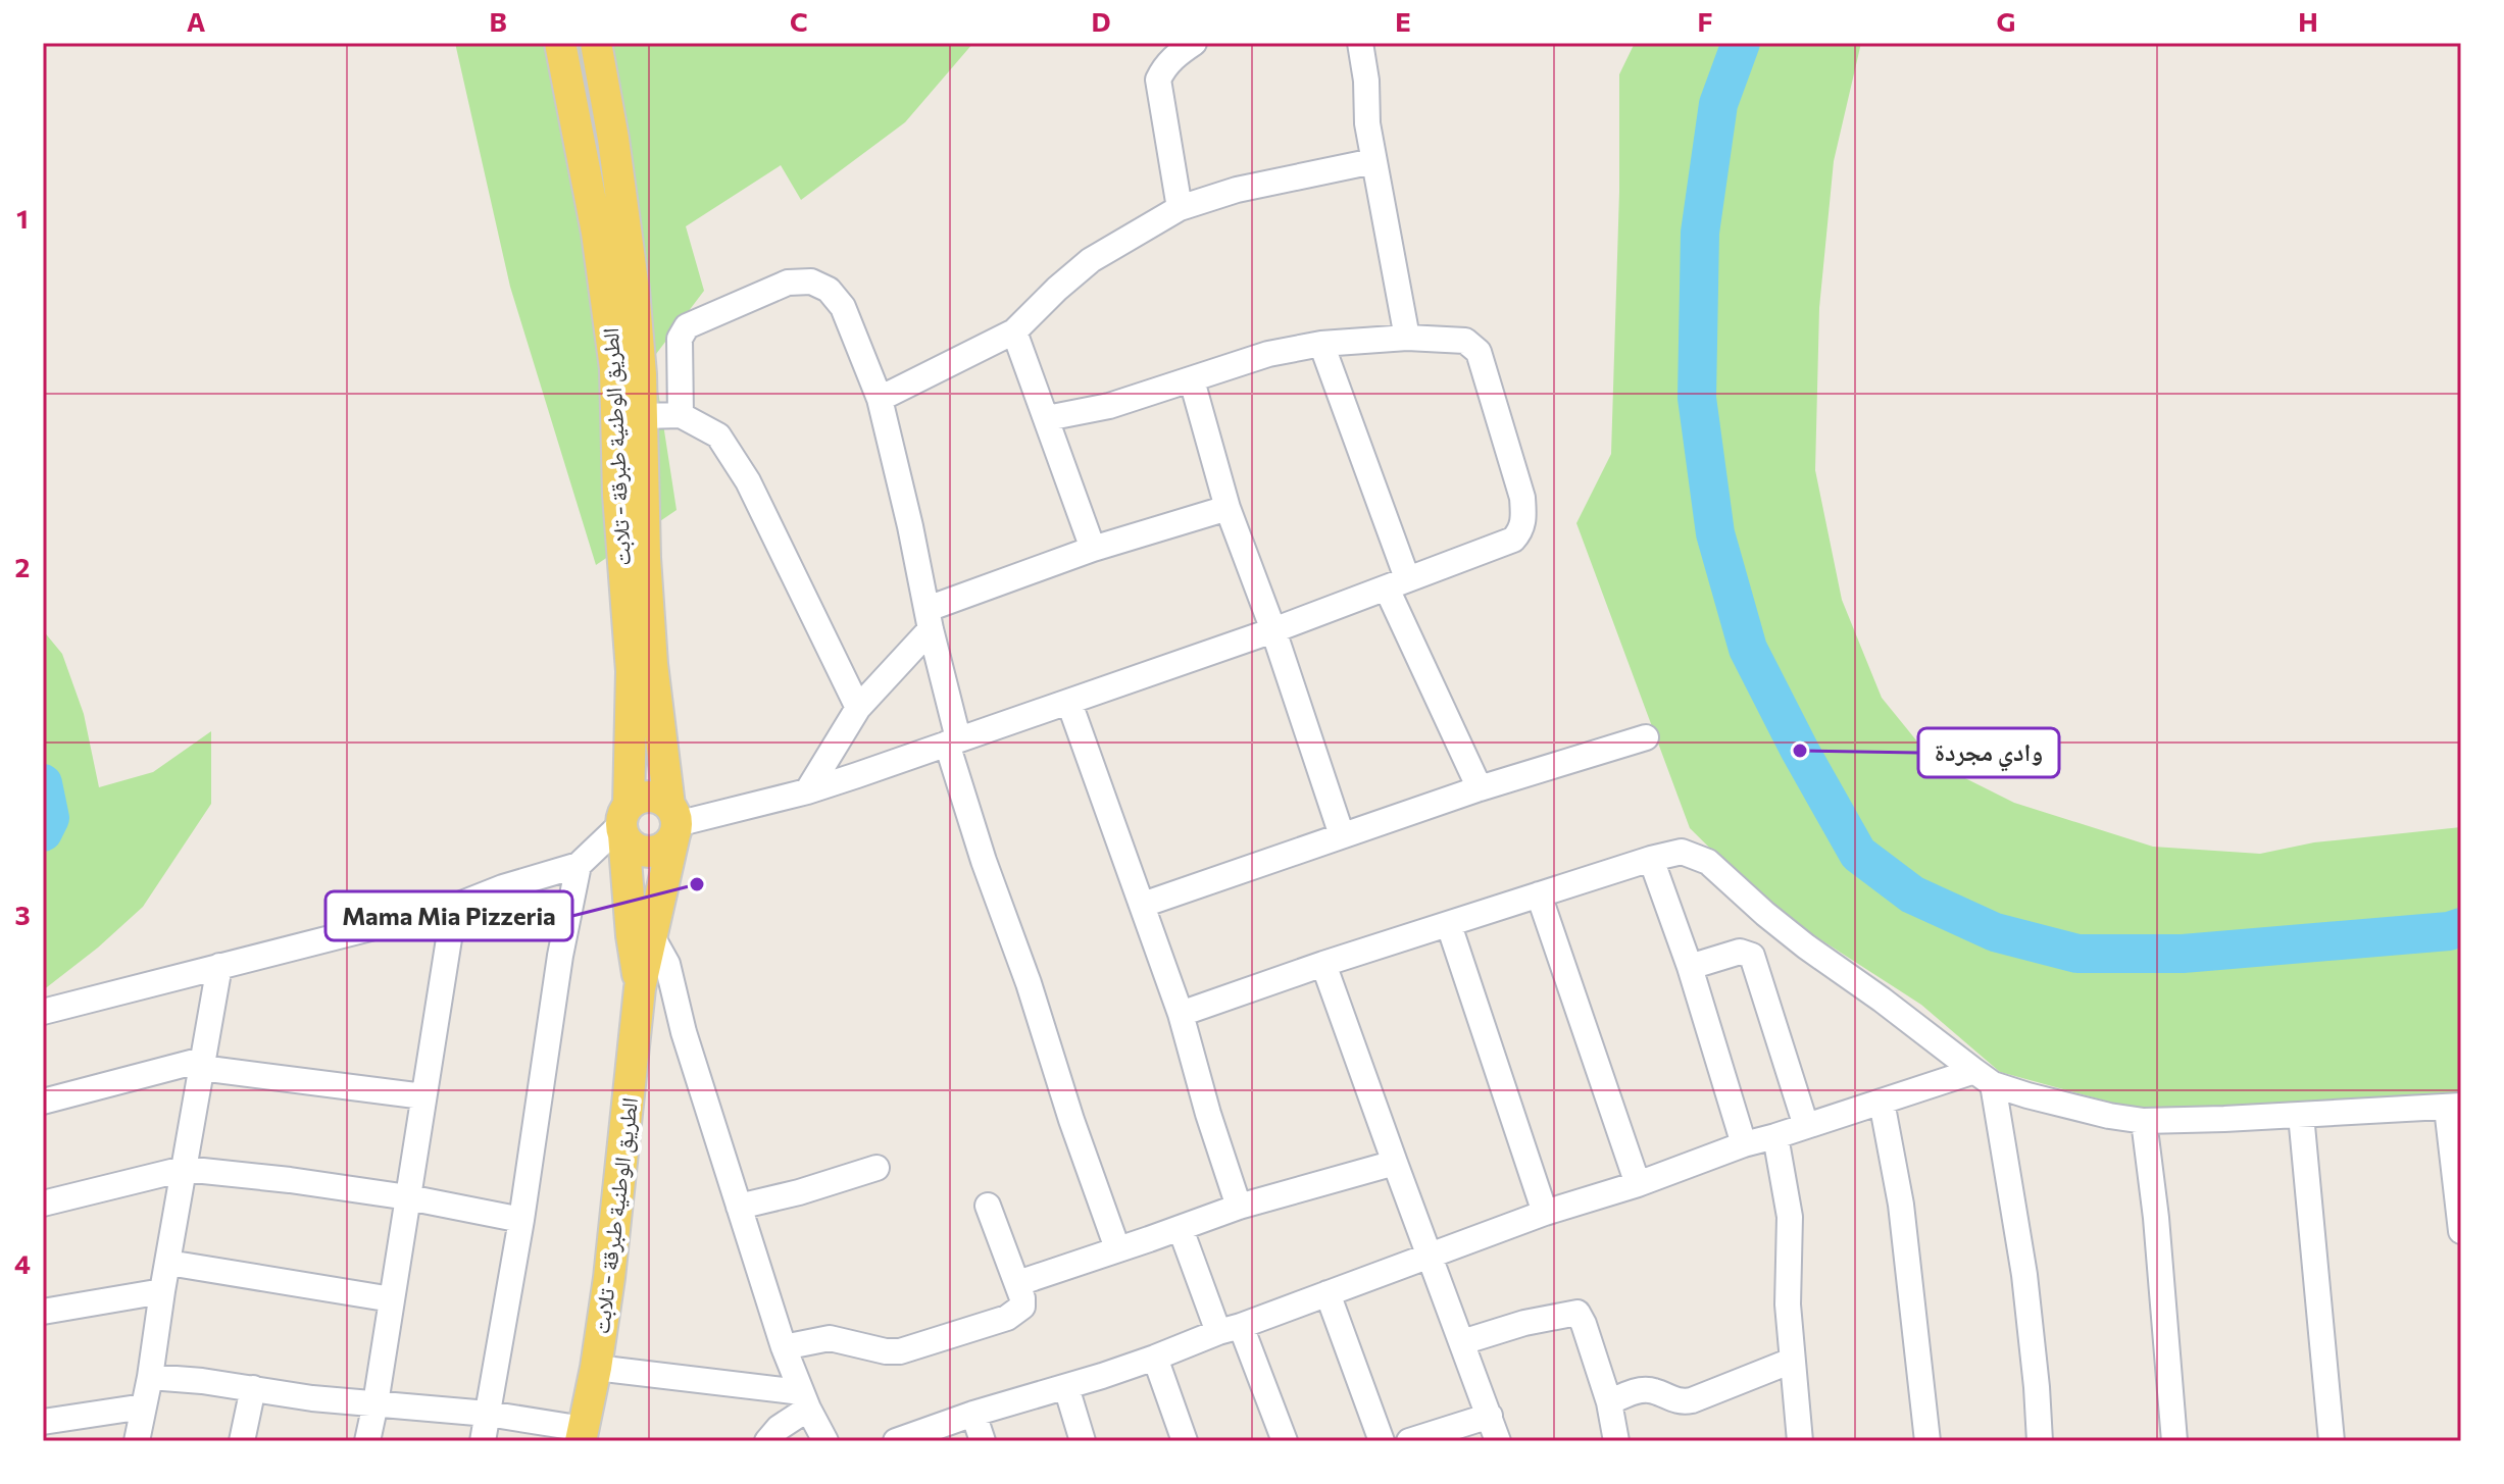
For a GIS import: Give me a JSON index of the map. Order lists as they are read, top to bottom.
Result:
{
  "streets": {
    "main road": ["الطريق الوطنية طبرقة - تلابت"]
  },
  "places": ["وادي مجردة", "Mama Mia Pizzeria"],
  "grid": {
    "columns": [
      "A",
      "B",
      "C",
      "D",
      "E",
      "F",
      "G",
      "H"
    ],
    "rows": [
      "1",
      "2",
      "3",
      "4"
    ]
  }
}
